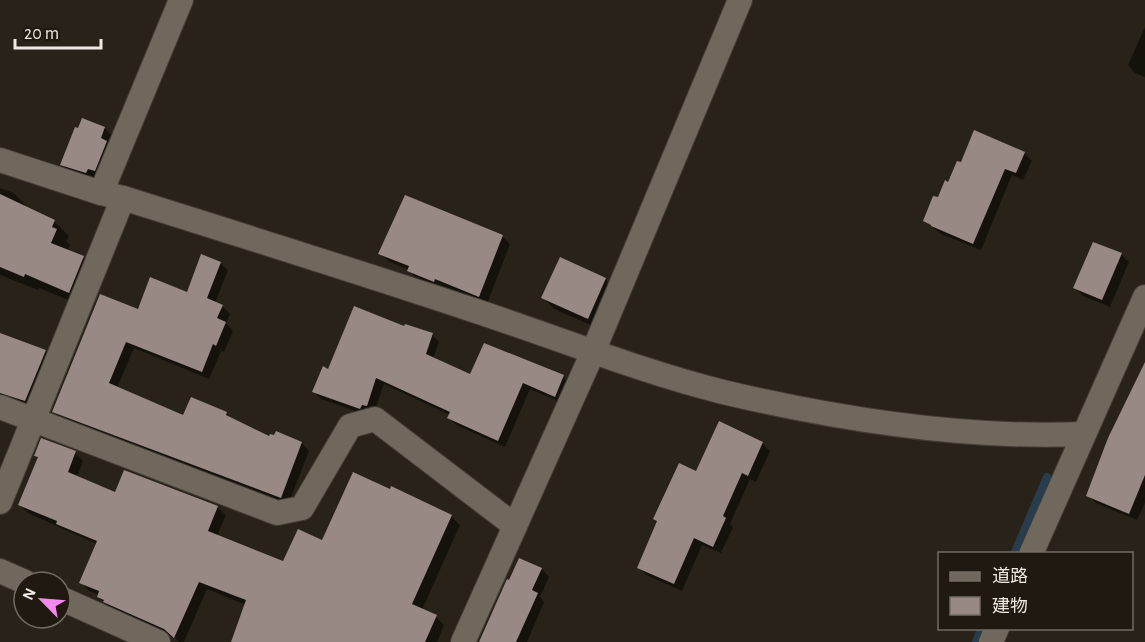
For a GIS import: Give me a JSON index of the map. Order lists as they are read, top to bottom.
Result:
{
  "legend": ["道路", "建物"],
  "scale_bar": "20 m",
  "north": "top left"
}
